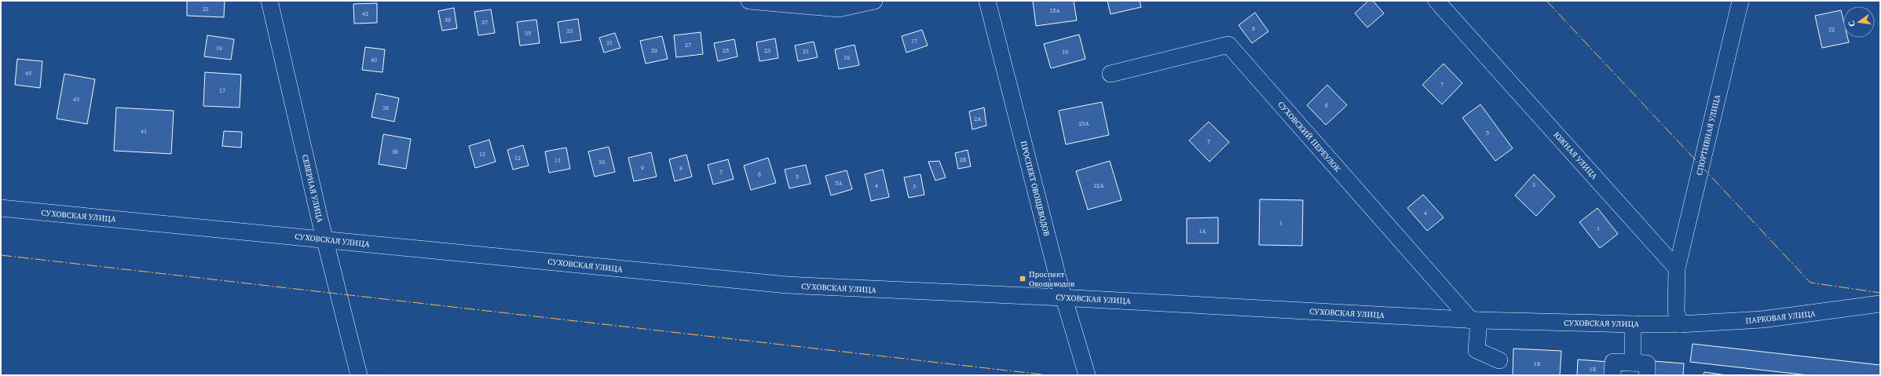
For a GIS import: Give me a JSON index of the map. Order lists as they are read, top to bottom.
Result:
{
  "streets": {
    "street": [
      "СПОРТИВНАЯ УЛИЦА",
      "СУХОВСКИЙ ПЕРЕУЛОК",
      "ЮЖНАЯ УЛИЦА",
      "СЕВЕРНАЯ УЛИЦА",
      "ПРОСПЕКТ ОВОЩЕВОДОВ",
      "СУХОВСКАЯ УЛИЦА",
      "ПАРКОВАЯ УЛИЦА"
    ]
  },
  "crossings": [
    ["СПОРТИВНАЯ УЛИЦА", "ЮЖНАЯ УЛИЦА"],
    ["СУХОВСКИЙ ПЕРЕУЛОК", "СУХОВСКАЯ УЛИЦА"],
    ["СЕВЕРНАЯ УЛИЦА", "СУХОВСКАЯ УЛИЦА"],
    ["ПРОСПЕКТ ОВОЩЕВОДОВ", "СУХОВСКАЯ УЛИЦА"],
    ["СУХОВСКАЯ УЛИЦА", "ПАРКОВАЯ УЛИЦА"]
  ],
  "places": {
    "transit": ["Проспект Овощеводов"]
  },
  "house_numbers": [
    "21",
    "15А",
    "42",
    "39",
    "37",
    "8",
    "22",
    "33",
    "35",
    "17",
    "31",
    "27",
    "19",
    "29",
    "25",
    "23",
    "21",
    "10",
    "19",
    "40",
    "45",
    "7",
    "17",
    "43",
    "6",
    "38",
    "2А",
    "23А",
    "41",
    "5",
    "7",
    "36",
    "13",
    "12",
    "2Б",
    "11",
    "10",
    "9",
    "8",
    "7",
    "6",
    "5",
    "5А",
    "3",
    "4",
    "22А",
    "3",
    "4",
    "1",
    "1",
    "1А",
    "1В",
    "1Б"
  ],
  "north": "left"
}
